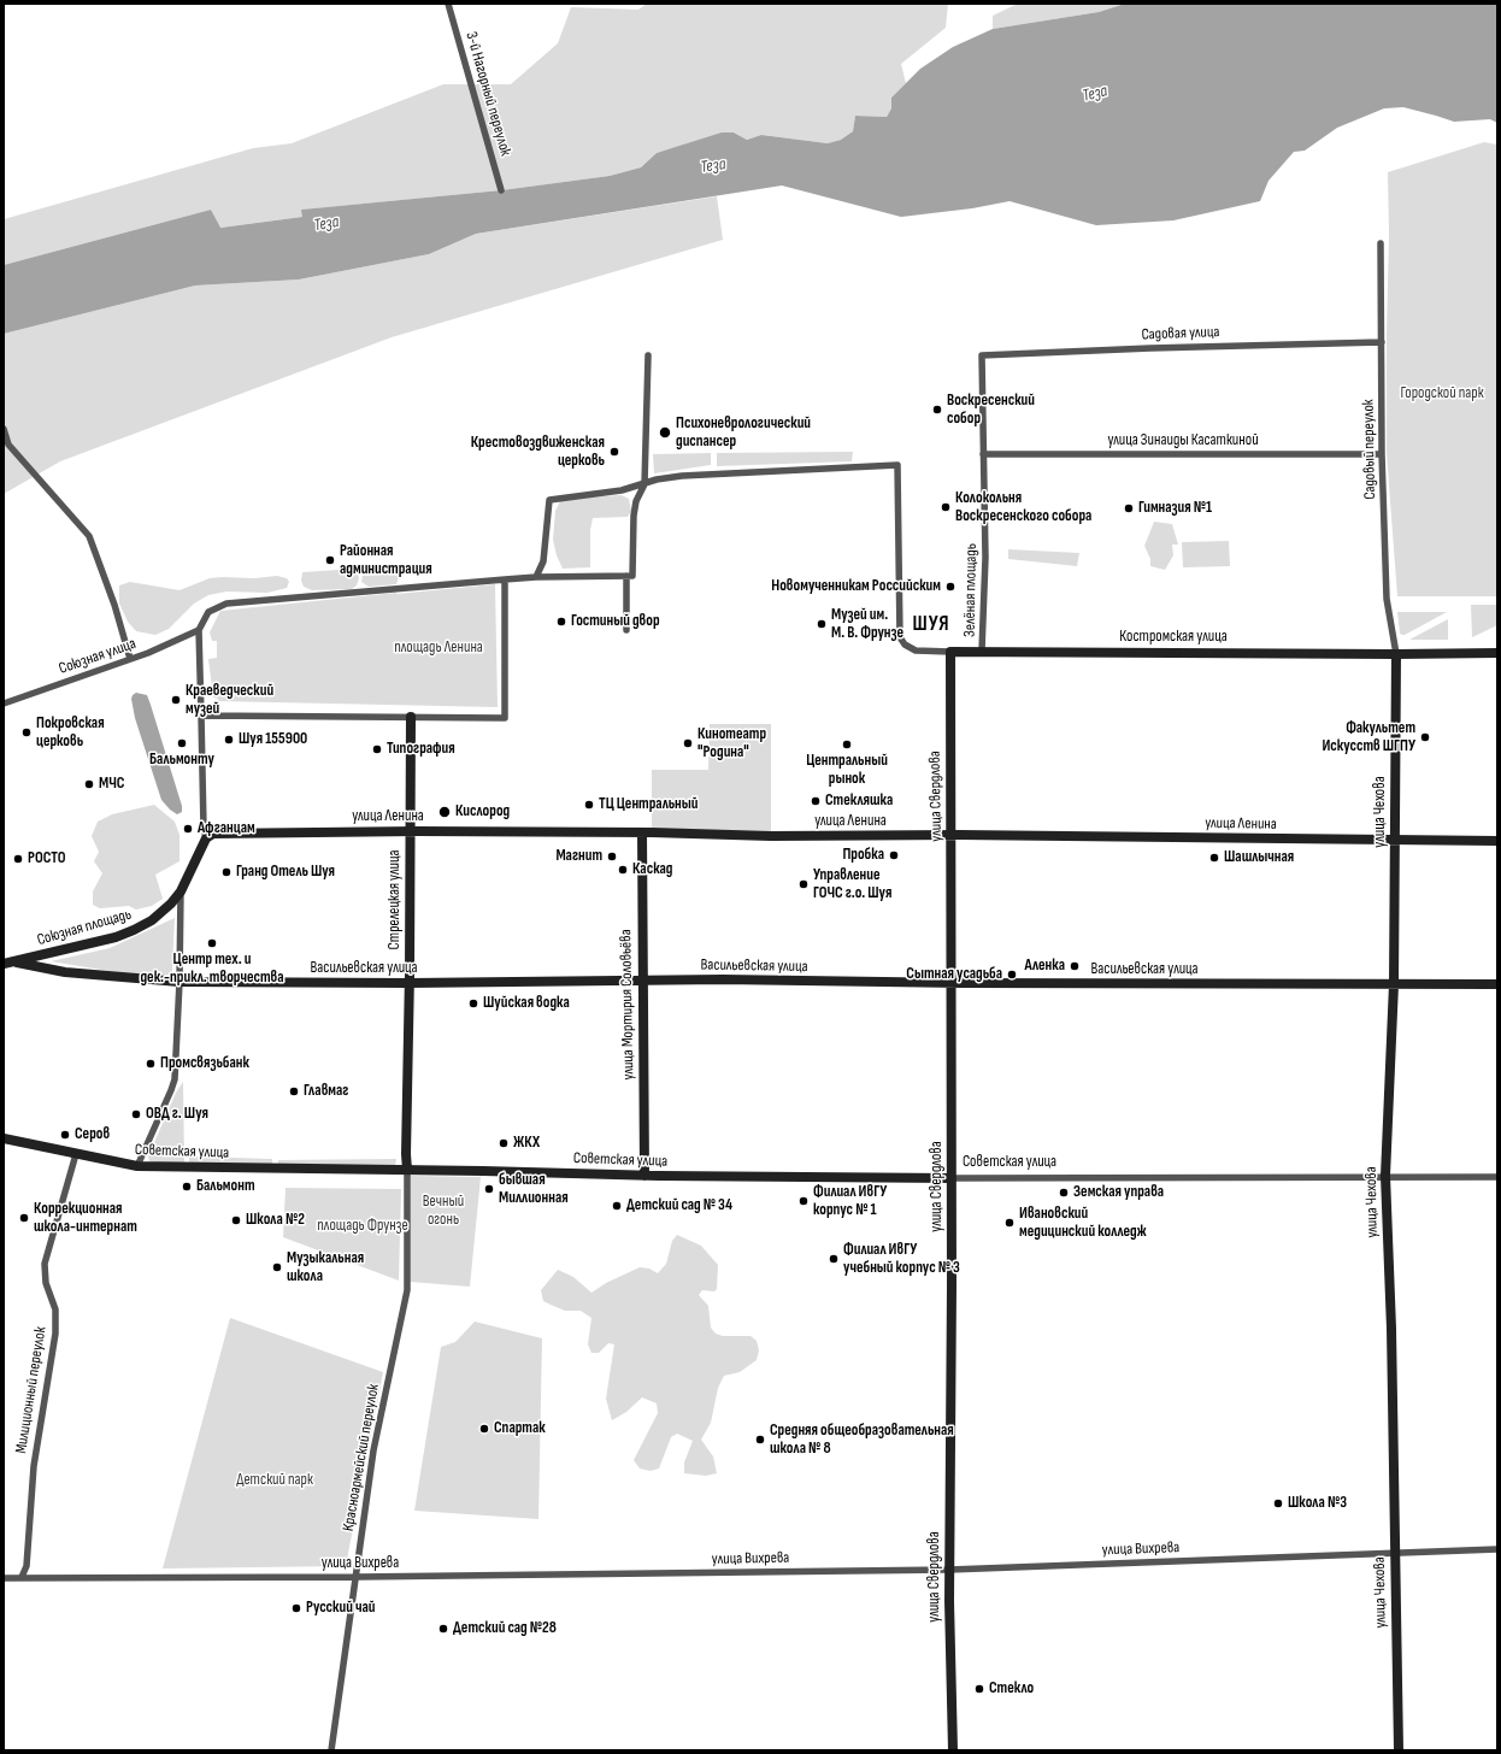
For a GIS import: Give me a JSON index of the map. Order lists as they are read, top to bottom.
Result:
{
  "streets": {
    "street": [
      "3-й Нагорный переулок",
      "Садовая улица",
      "улица Зинаиды Касаткиной",
      "Садовый переулок",
      "Зелёная площадь",
      "Костромская улица",
      "Союзная улица",
      "улица Свердлова",
      "улица Чехова",
      "улица Ленина",
      "Стрелецкая улица",
      "Союзная площадь",
      "Васильевская улица",
      "улица Мортирия Соловьёва",
      "Советская улица",
      "Милиционный переулок",
      "Красноармейский переулок",
      "улица Вихрева"
    ]
  },
  "crossings": [
    ["Садовая улица", "Садовый переулок"],
    ["Садовая улица", "Зелёная площадь"],
    ["улица Зинаиды Касаткиной", "Садовый переулок"],
    ["улица Зинаиды Касаткиной", "Зелёная площадь"],
    ["Садовый переулок", "Костромская улица"],
    ["Садовый переулок", "улица Чехова"],
    ["Зелёная площадь", "Костромская улица"],
    ["Зелёная площадь", "улица Свердлова"],
    ["Костромская улица", "улица Свердлова"],
    ["Костромская улица", "улица Чехова"],
    ["улица Свердлова", "улица Ленина"],
    ["улица Свердлова", "Васильевская улица"],
    ["улица Свердлова", "Советская улица"],
    ["улица Свердлова", "улица Вихрева"],
    ["улица Чехова", "улица Ленина"],
    ["улица Чехова", "Васильевская улица"],
    ["улица Чехова", "Советская улица"],
    ["улица Чехова", "улица Вихрева"],
    ["улица Ленина", "Стрелецкая улица"],
    ["улица Ленина", "Союзная площадь"],
    ["улица Ленина", "улица Мортирия Соловьёва"],
    ["Стрелецкая улица", "Васильевская улица"],
    ["Стрелецкая улица", "Советская улица"],
    ["Стрелецкая улица", "Красноармейский переулок"],
    ["Союзная площадь", "Васильевская улица"],
    ["Васильевская улица", "улица Мортирия Соловьёва"],
    ["улица Мортирия Соловьёва", "Советская улица"],
    ["Советская улица", "Милиционный переулок"],
    ["Советская улица", "Красноармейский переулок"],
    ["Милиционный переулок", "улица Вихрева"],
    ["Красноармейский переулок", "улица Вихрева"]
  ],
  "districts": ["ШУЯ"],
  "water": ["Теза"],
  "parks": [
    "Городской парк",
    "площадь Ленина",
    "Вечный огонь",
    "площадь Фрунзе",
    "Детский парк"
  ],
  "places": [
    "Воскресенский собор",
    "Психоневрологический диспансер",
    "Крестовоздвиженская церковь",
    "Колокольня Воскресенского собора",
    "Гимназия №1",
    "Районная администрация",
    "Новомученникам Российским",
    "Гостиный двор",
    "Музей им. М. В. Фрунзе",
    "Краеведческий музей",
    "Покровская церковь",
    "Факультет Искусств ШГПУ",
    "Шуя 155900",
    "Бальмонту",
    "Кинотеатр \"Родина\"",
    "Центральный рынок",
    "Типография",
    "МЧС",
    "Стекляшка",
    "ТЦ Центральный",
    "Кислород",
    "Афганцам",
    "Пробка",
    "Магнит",
    "Шашлычная",
    "РОСТО",
    "Каскад",
    "Гранд Отель Шуя",
    "Управление ГОЧС г.о. Шуя",
    "Центр тех. и дек.-прикл. творчества",
    "Аленка",
    "Сытная усадьба",
    "Шуйская водка",
    "Промсвязьбанк",
    "Главмаг",
    "ОВД г. Шуя",
    "Серов",
    "ЖКХ",
    "Бальмонт",
    "бывшая Миллионная",
    "Земская управа",
    "Филиал ИвГУ корпус № 1",
    "Детский сад № 34",
    "Коррекционная школа-интернат",
    "Школа №2",
    "Ивановский медицинский колледж",
    "Филиал ИвГУ учебный корпус № 3",
    "Музыкальная школа",
    "Спартак",
    "Средняя общеобразовательная школа № 8",
    "Школа №3",
    "Русский чай",
    "Детский сад №28",
    "Стекло"
  ]
}
